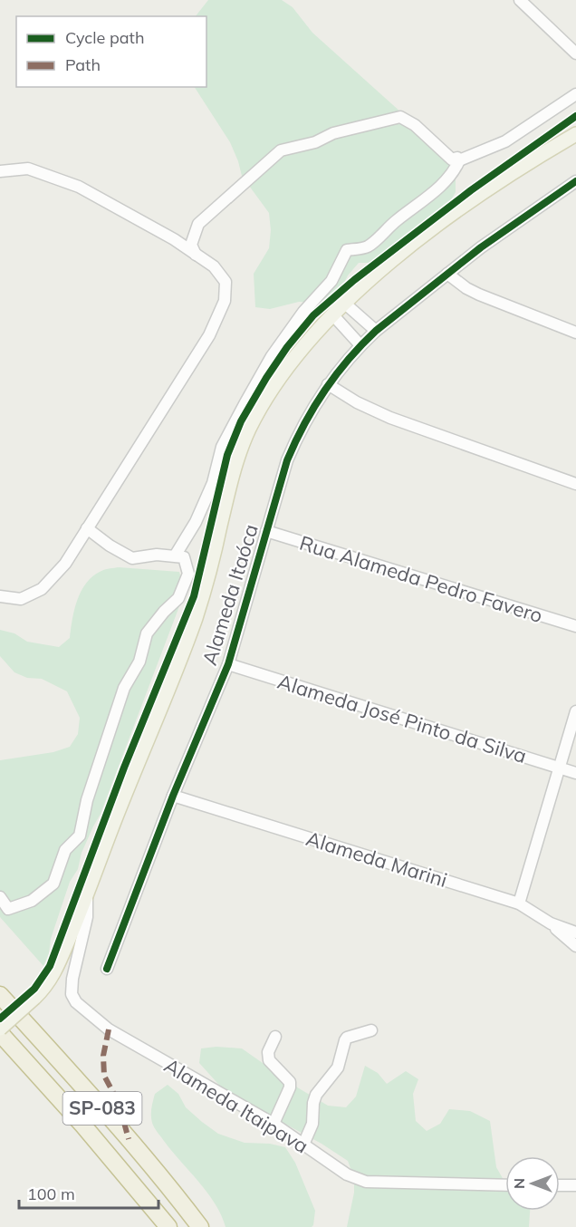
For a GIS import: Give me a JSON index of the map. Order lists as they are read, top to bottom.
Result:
{
  "streets": {
    "highway": ["SP-083"],
    "street": [
      "Rua Alameda Pedro Favero",
      "Alameda Itaóca",
      "Alameda José Pinto da Silva",
      "Alameda Marini",
      "Alameda Itaipava"
    ]
  },
  "crossings": [
    ["Rua Alameda Pedro Favero", "Alameda Itaóca"],
    ["Alameda Itaóca", "Alameda José Pinto da Silva"],
    ["Alameda Itaóca", "Alameda Marini"]
  ],
  "legend": ["Cycle path", "Path"],
  "scale_bar": "100 m",
  "north": "left"
}
